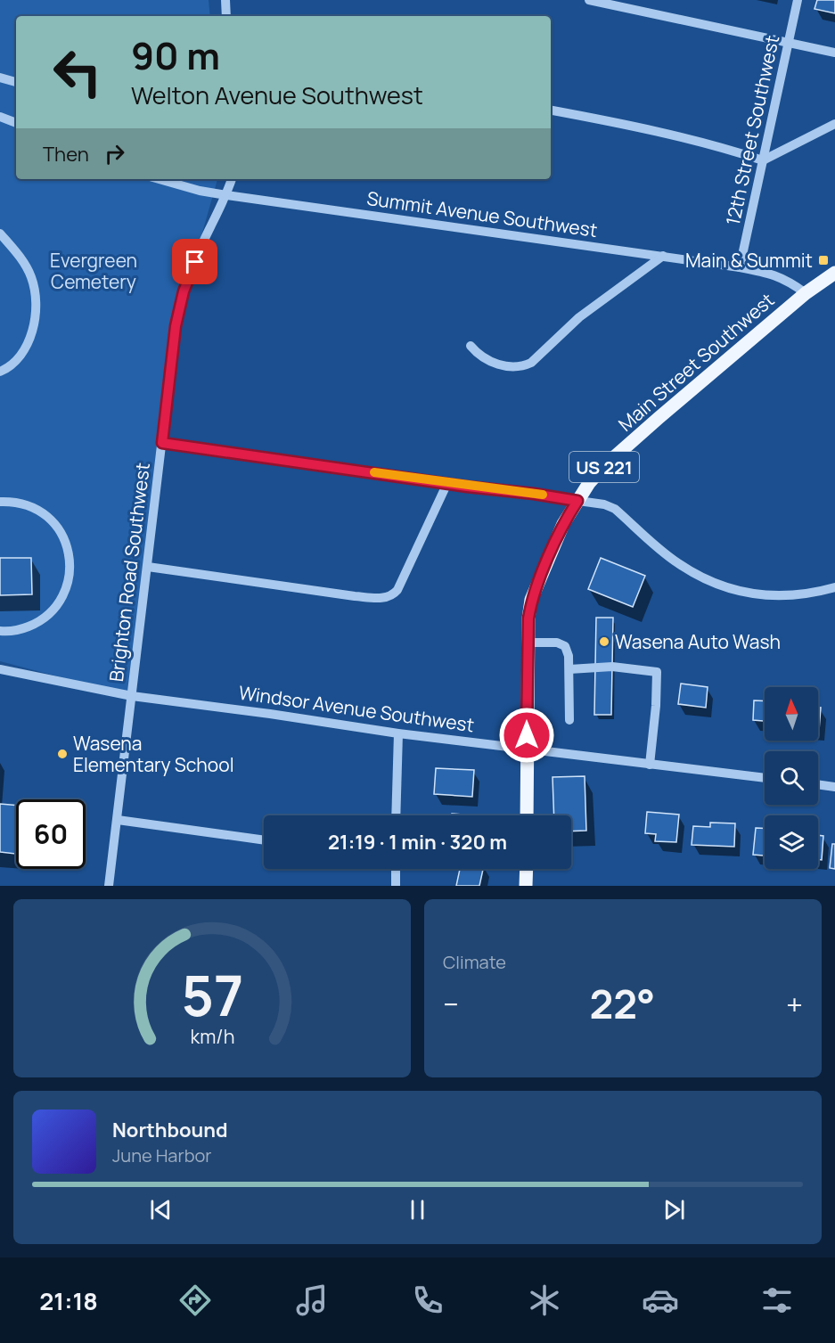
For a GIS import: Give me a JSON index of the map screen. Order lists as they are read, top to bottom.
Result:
{
  "streets": {
    "main road": ["Main Street Southwest", "US 221"],
    "street": [
      "12th Street Southwest",
      "Summit Avenue Southwest",
      "Brighton Road Southwest",
      "Windsor Avenue Southwest"
    ]
  },
  "crossings": [
    ["12th Street Southwest", "Summit Avenue Southwest"],
    ["Summit Avenue Southwest", "Main Street Southwest"],
    ["Summit Avenue Southwest", "Brighton Road Southwest"],
    ["Main Street Southwest", "Windsor Avenue Southwest"],
    ["Brighton Road Southwest", "Windsor Avenue Southwest"]
  ],
  "parks": ["Evergreen Cemetery"],
  "places": {
    "transit": ["Main & Summit"],
    "other": ["Wasena Auto Wash", "Wasena Elementary School"]
  },
  "north": "top",
  "page": {
    "turn": ["90 m", "Welton Avenue Southwest"],
    "then": "Then",
    "limit": "60",
    "trip": "21:19 · 1 min · 320 m",
    "tile": "Climate",
    "heat": ["−", "22°", "+"],
    "song": ["Northbound", "June Harbor"],
    "tabs": "21:18",
    "gauge": ["57", "km/h"]
  }
}
